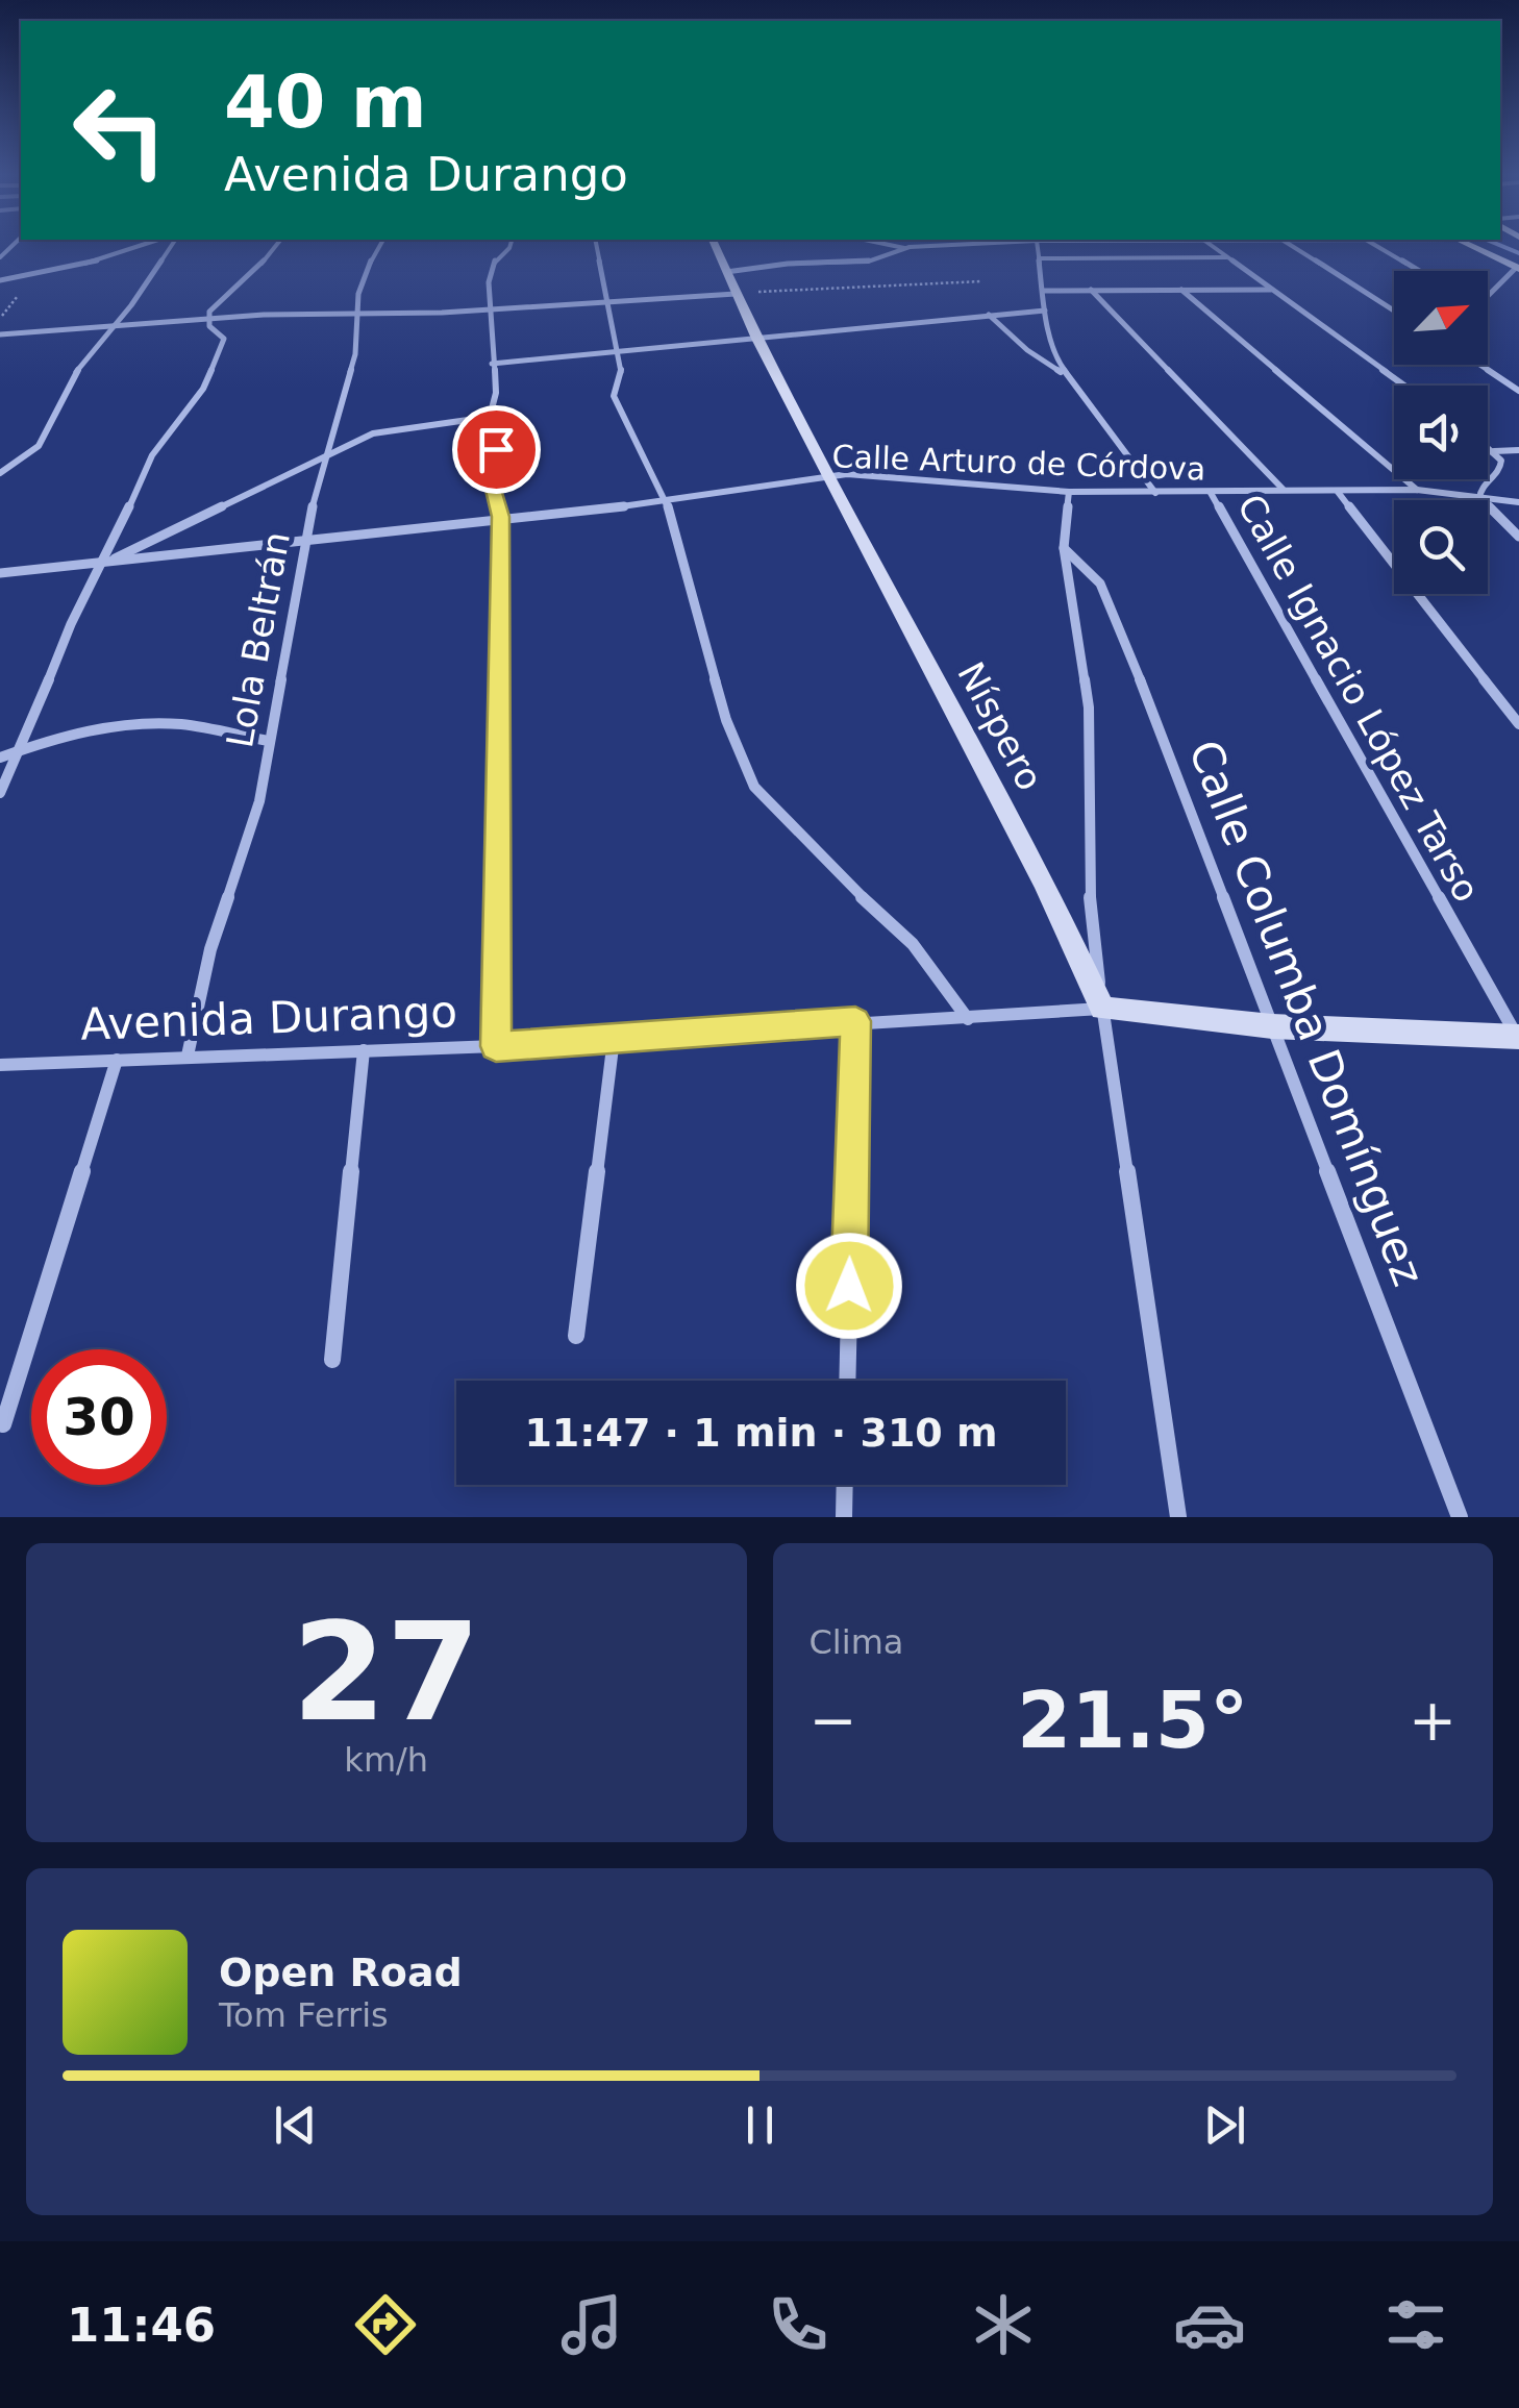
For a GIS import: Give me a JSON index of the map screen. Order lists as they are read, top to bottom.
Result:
{
  "streets": {
    "street": [
      "Calle Arturo de Córdova",
      "Lola Beltrán",
      "Calle Ignacio López Tarso",
      "Níspero",
      "Calle Columba Domínguez",
      "Avenida Durango"
    ]
  },
  "crossings": [
    ["Calle Arturo de Córdova", "Lola Beltrán"],
    ["Calle Arturo de Córdova", "Calle Ignacio López Tarso"],
    ["Calle Arturo de Córdova", "Níspero"],
    ["Lola Beltrán", "Avenida Durango"],
    ["Níspero", "Avenida Durango"]
  ],
  "north": "top right",
  "page": {
    "turn": ["40 m", "Avenida Durango"],
    "limit": "30",
    "trip": "11:47 · 1 min · 310 m",
    "tile": [
      ["27", "km/h"],
      "Clima"
    ],
    "heat": ["−", "21.5°", "+"],
    "song": ["Open Road", "Tom Ferris"],
    "tabs": "11:46"
  }
}
